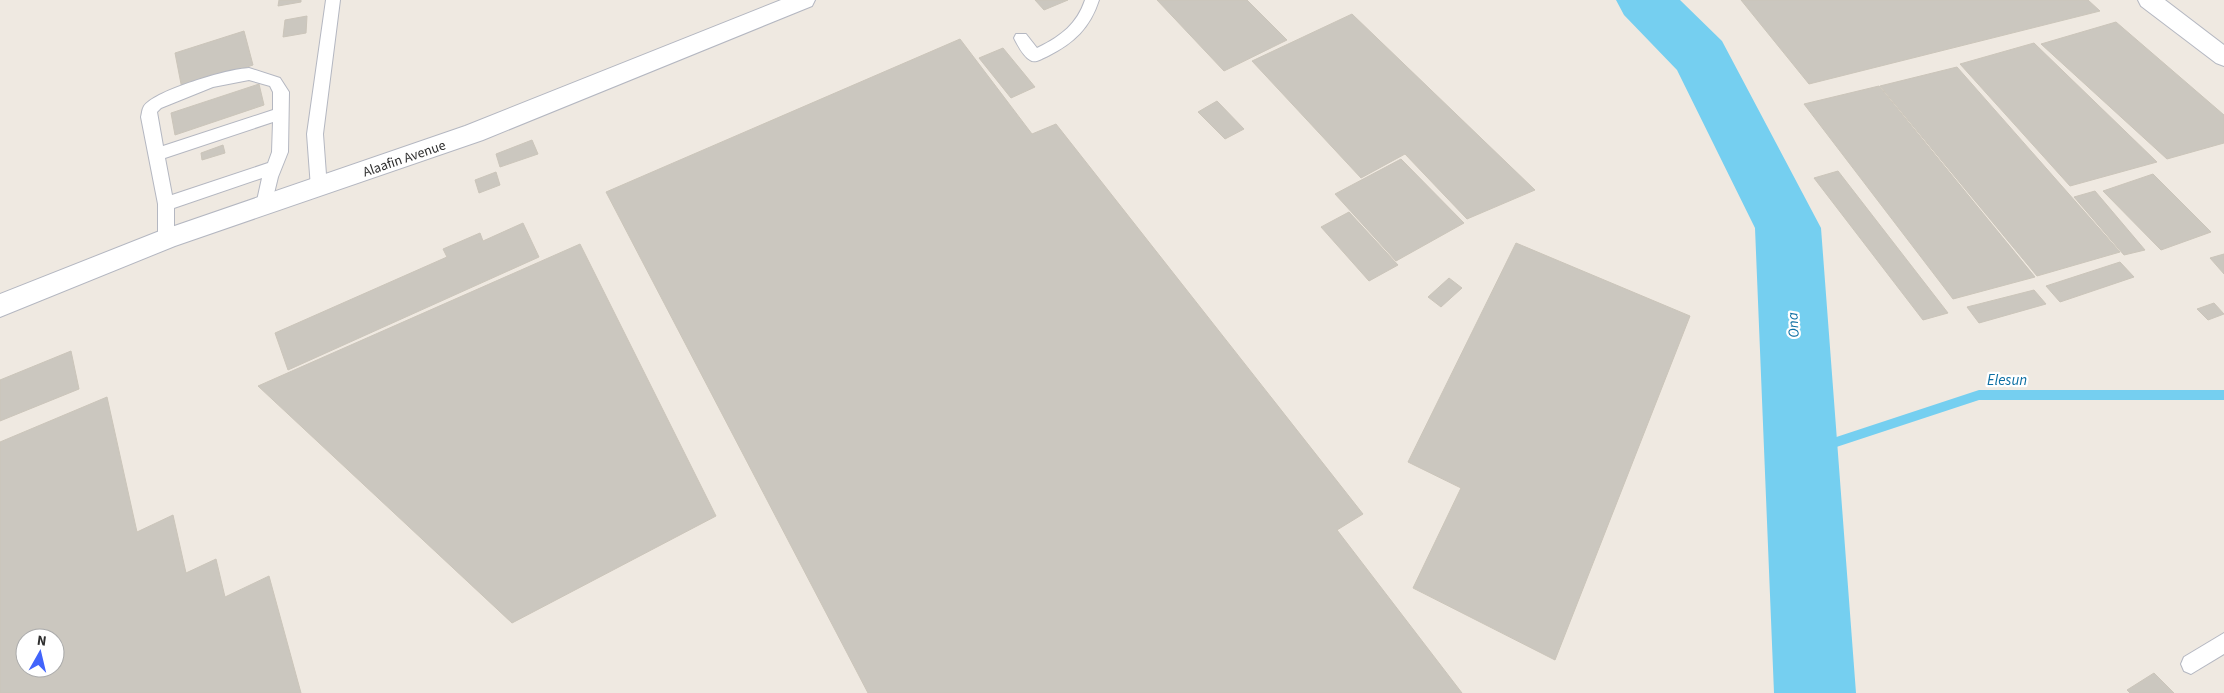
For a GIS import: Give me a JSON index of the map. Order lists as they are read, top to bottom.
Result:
{
  "streets": {
    "street": ["Alaafin Avenue"]
  },
  "water": ["Ona", "Elesun"],
  "north": "top"
}
